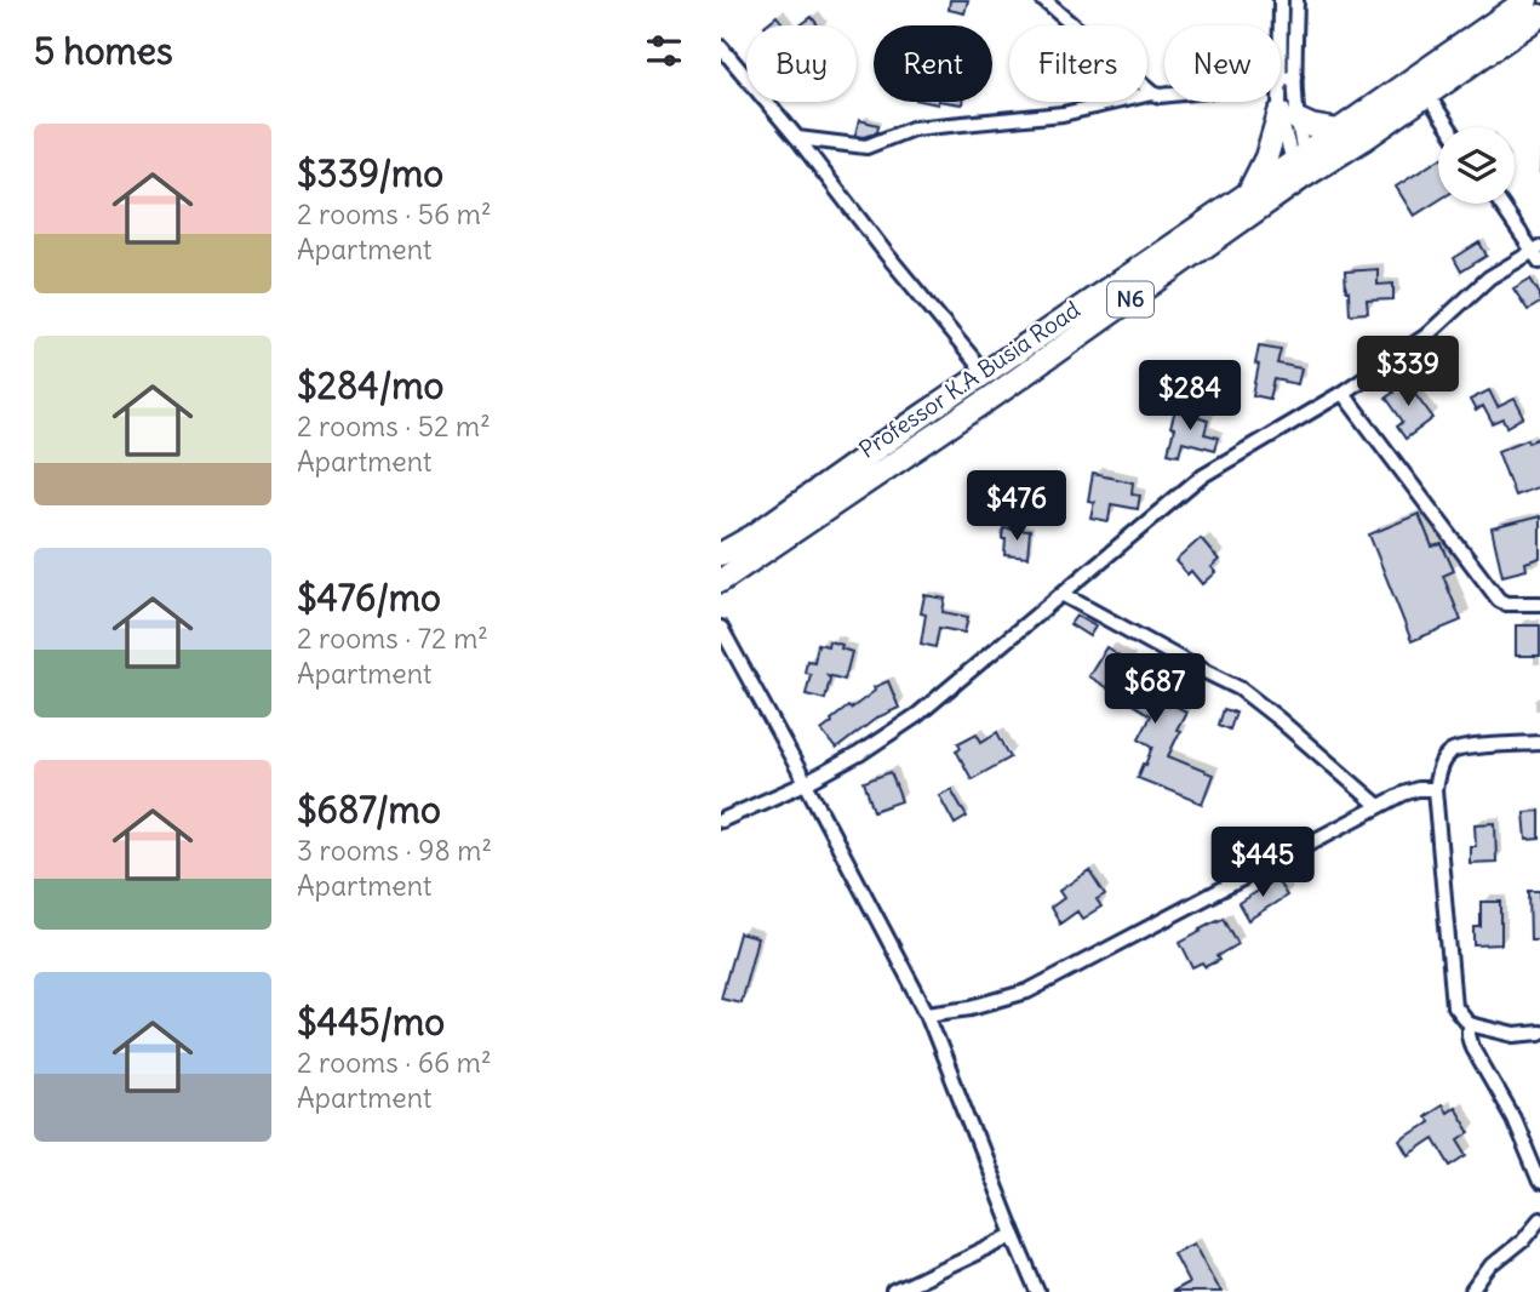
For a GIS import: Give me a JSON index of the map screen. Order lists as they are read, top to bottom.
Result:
{
  "streets": {
    "main road": ["N6", "Professor K.A Busia Road"]
  },
  "page": {
    "heading": "5 homes",
    "chip": [
      "Buy",
      "Rent",
      "Filters",
      "New"
    ],
    "list": [
      {
        "name": "$339/mo",
        "note": "2 rooms · 56 m² · Apartment"
      },
      {
        "name": "$284/mo",
        "note": "2 rooms · 52 m² · Apartment"
      },
      {
        "name": "$476/mo",
        "note": "2 rooms · 72 m² · Apartment"
      },
      {
        "name": "$687/mo",
        "note": "3 rooms · 98 m² · Apartment"
      },
      {
        "name": "$445/mo",
        "note": "2 rooms · 66 m² · Apartment"
      }
    ],
    "price": [
      "$339",
      "$284",
      "$476",
      "$687",
      "$445"
    ]
  }
}
